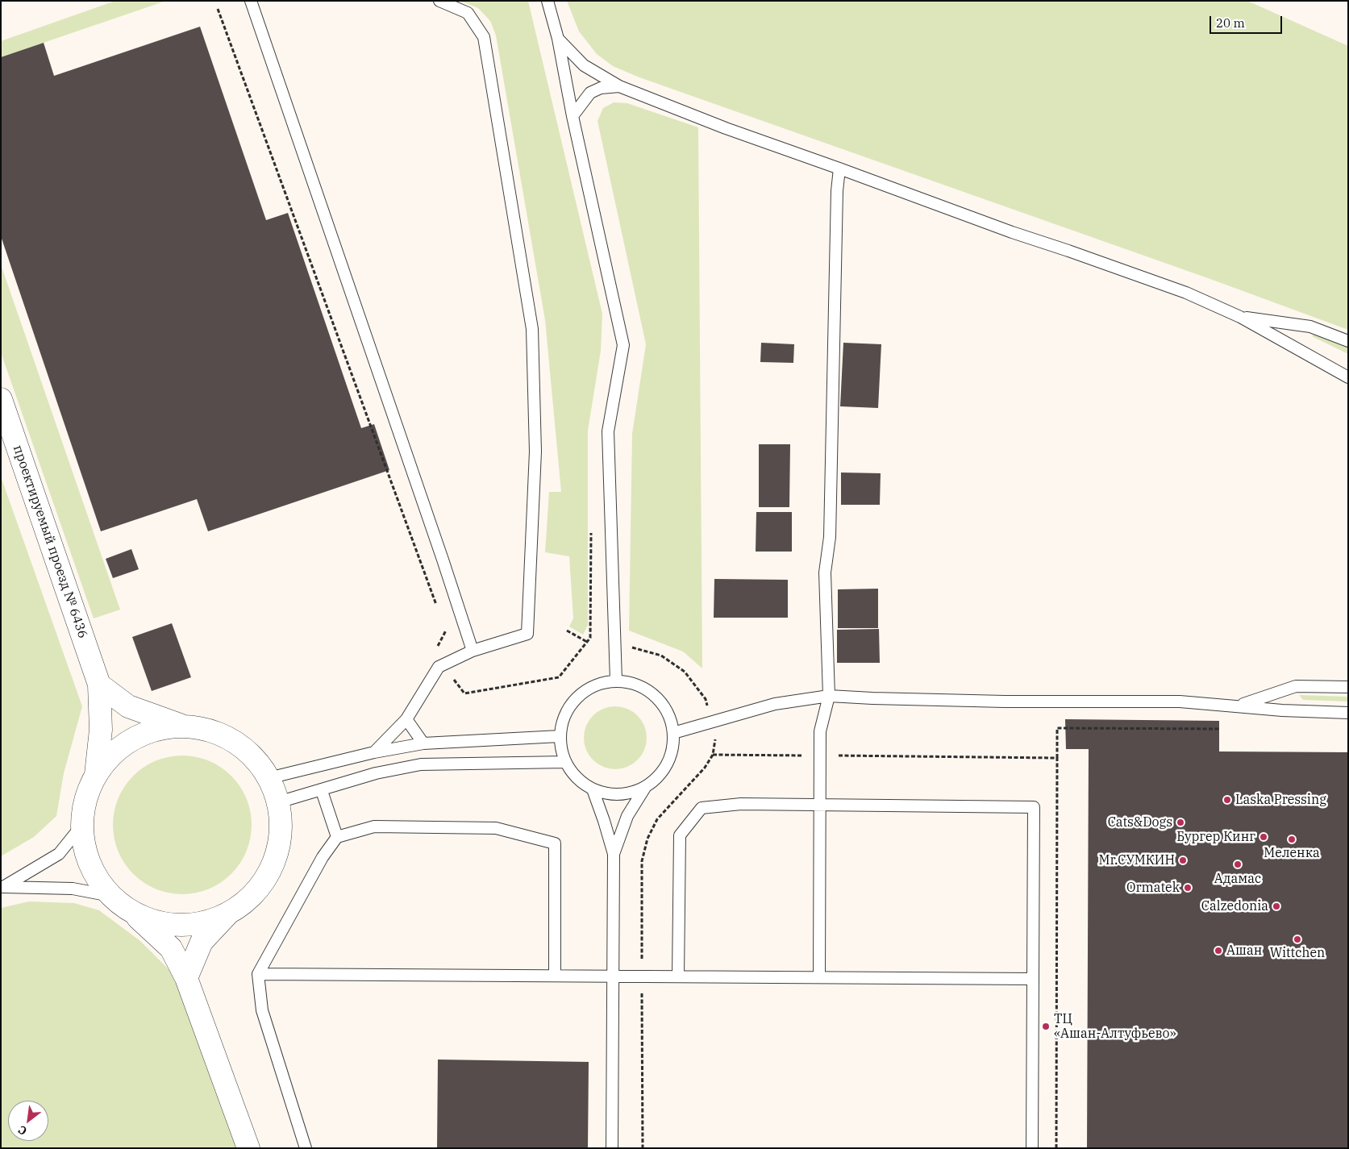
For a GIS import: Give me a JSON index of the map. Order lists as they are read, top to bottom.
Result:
{
  "streets": {
    "street": ["проектируемый проезд № 6436"]
  },
  "places": [
    "Laska Pressing",
    "Cats&Dogs",
    "Бургер Кинг",
    "Меленка",
    "Mr.СУМКИН",
    "Адамас",
    "Ormatek",
    "Calzedonia",
    "Wittchen",
    "Ашан",
    "ТЦ «Ашан-Алтуфьево»"
  ],
  "scale_bar": "20 m",
  "north": "bottom left"
}
